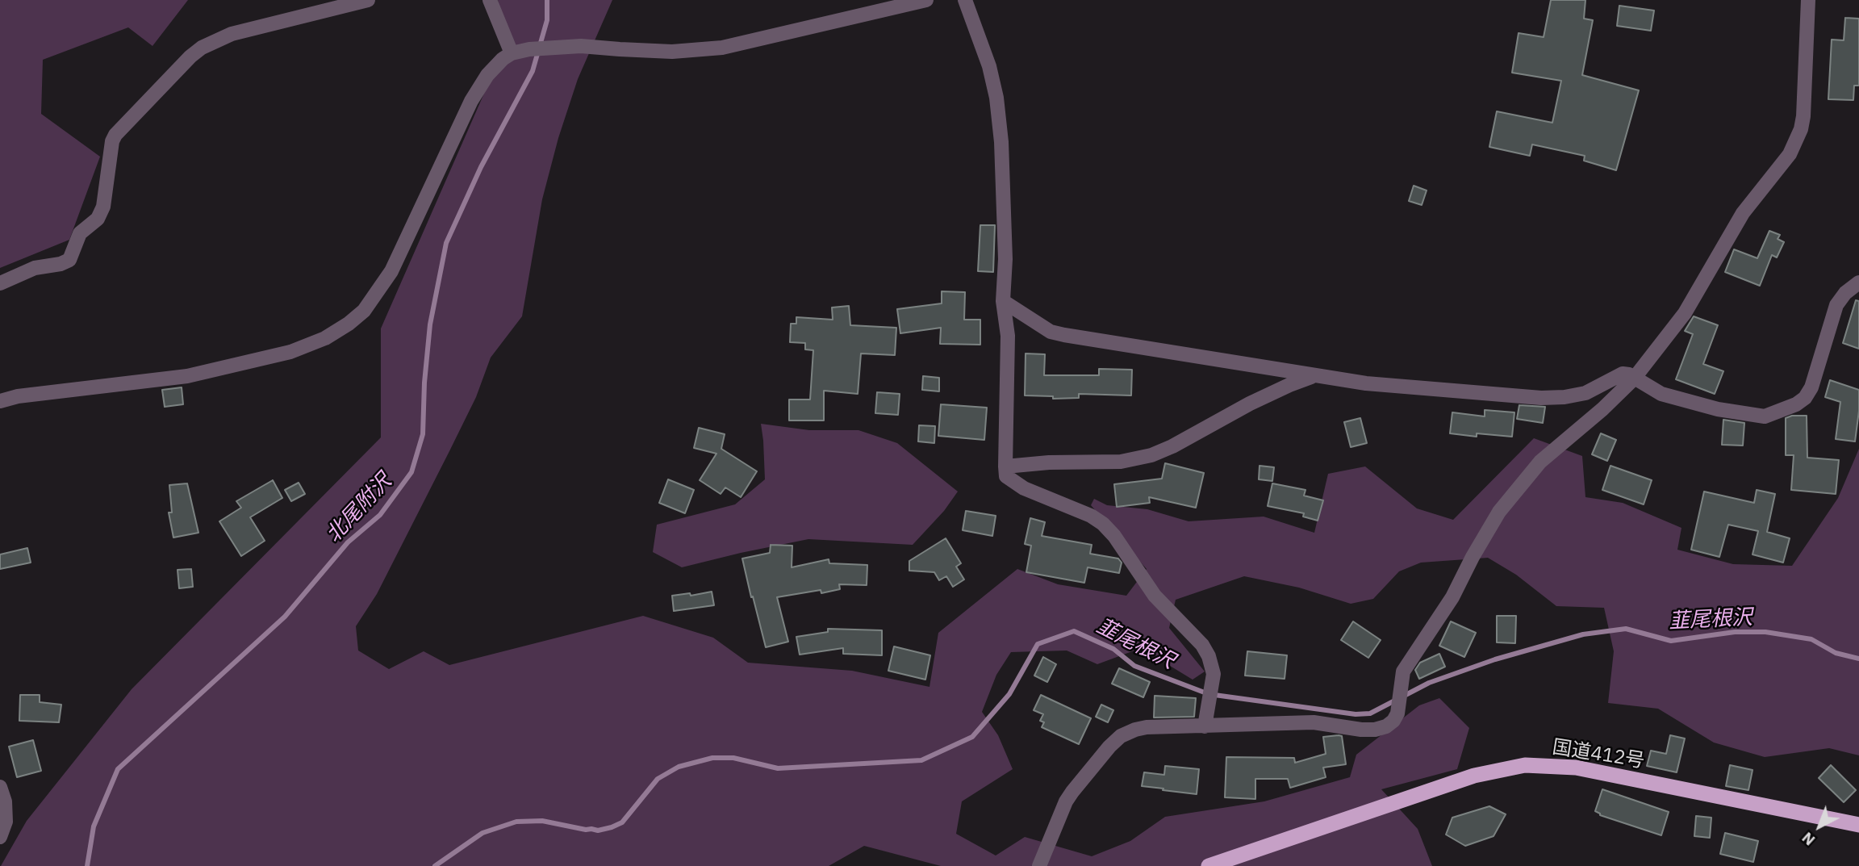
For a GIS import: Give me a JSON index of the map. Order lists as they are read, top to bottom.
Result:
{
  "streets": {
    "highway": ["国道412号"]
  },
  "water": ["北尾附沢", "韮尾根沢"],
  "north": "bottom left"
}
